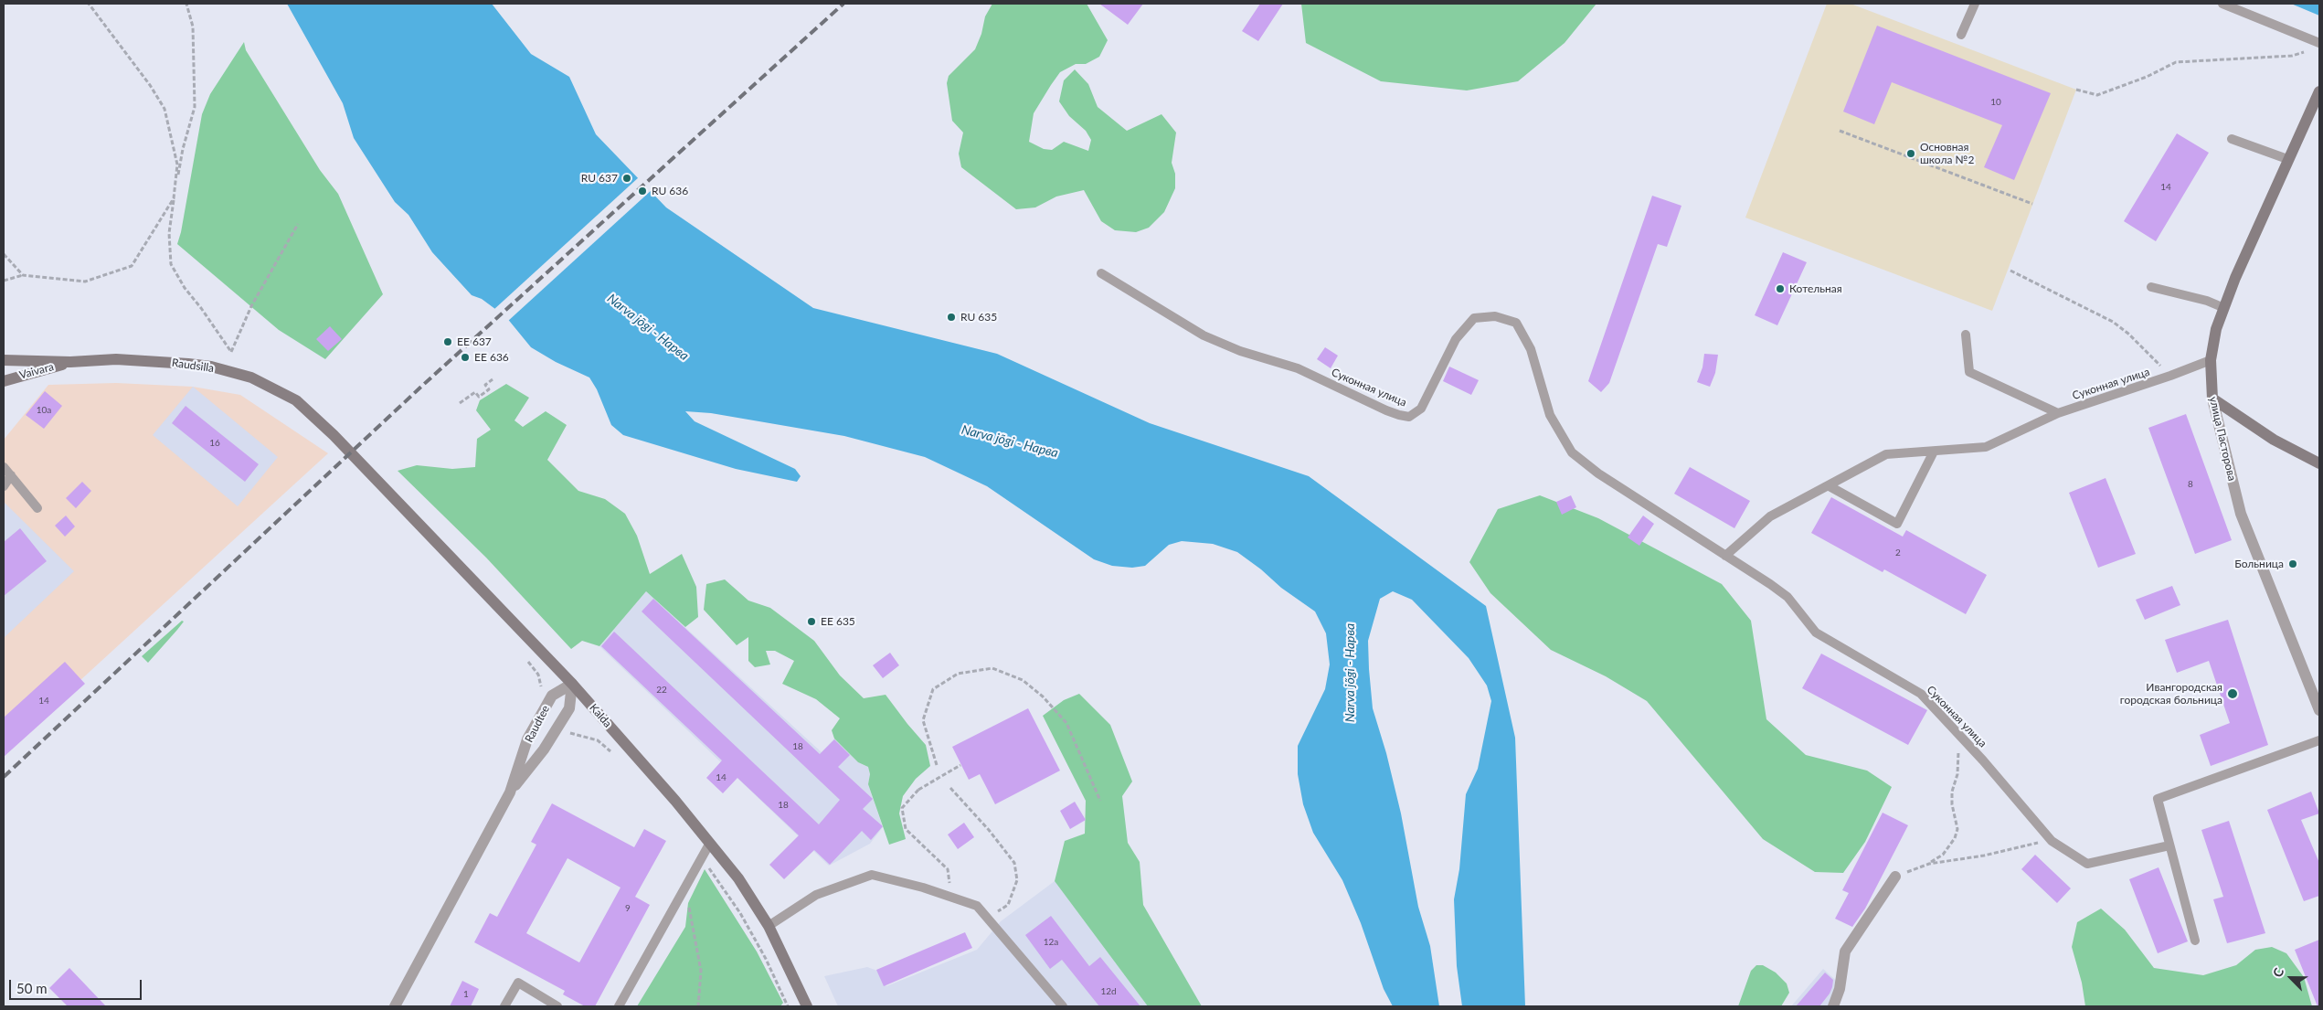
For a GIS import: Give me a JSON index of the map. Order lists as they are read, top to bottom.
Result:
{
  "streets": {
    "street": [
      "Raudsilla",
      "Vaivara",
      "улица Пасторова",
      "Kalda",
      "Raudtee"
    ],
    "lane": ["Суконная улица"]
  },
  "crossings": [
    ["Raudsilla", "Vaivara"],
    ["Raudsilla", "Kalda"],
    ["Суконная улица", "улица Пасторова"],
    ["Kalda", "Raudtee"]
  ],
  "water": ["Narva jõgi - Нарва"],
  "places": [
    "Основная школа №2",
    "RU 637",
    "RU 636",
    "Котельная",
    "RU 635",
    "EE 637",
    "EE 636",
    "Больница",
    "EE 635",
    "Ивангородская городская больница"
  ],
  "house_numbers": [
    "10",
    "14",
    "10a",
    "16",
    "8",
    "2",
    "22",
    "14",
    "18",
    "14",
    "18",
    "9",
    "12a",
    "12d",
    "1"
  ],
  "scale_bar": "50 m",
  "north": "top left"
}
